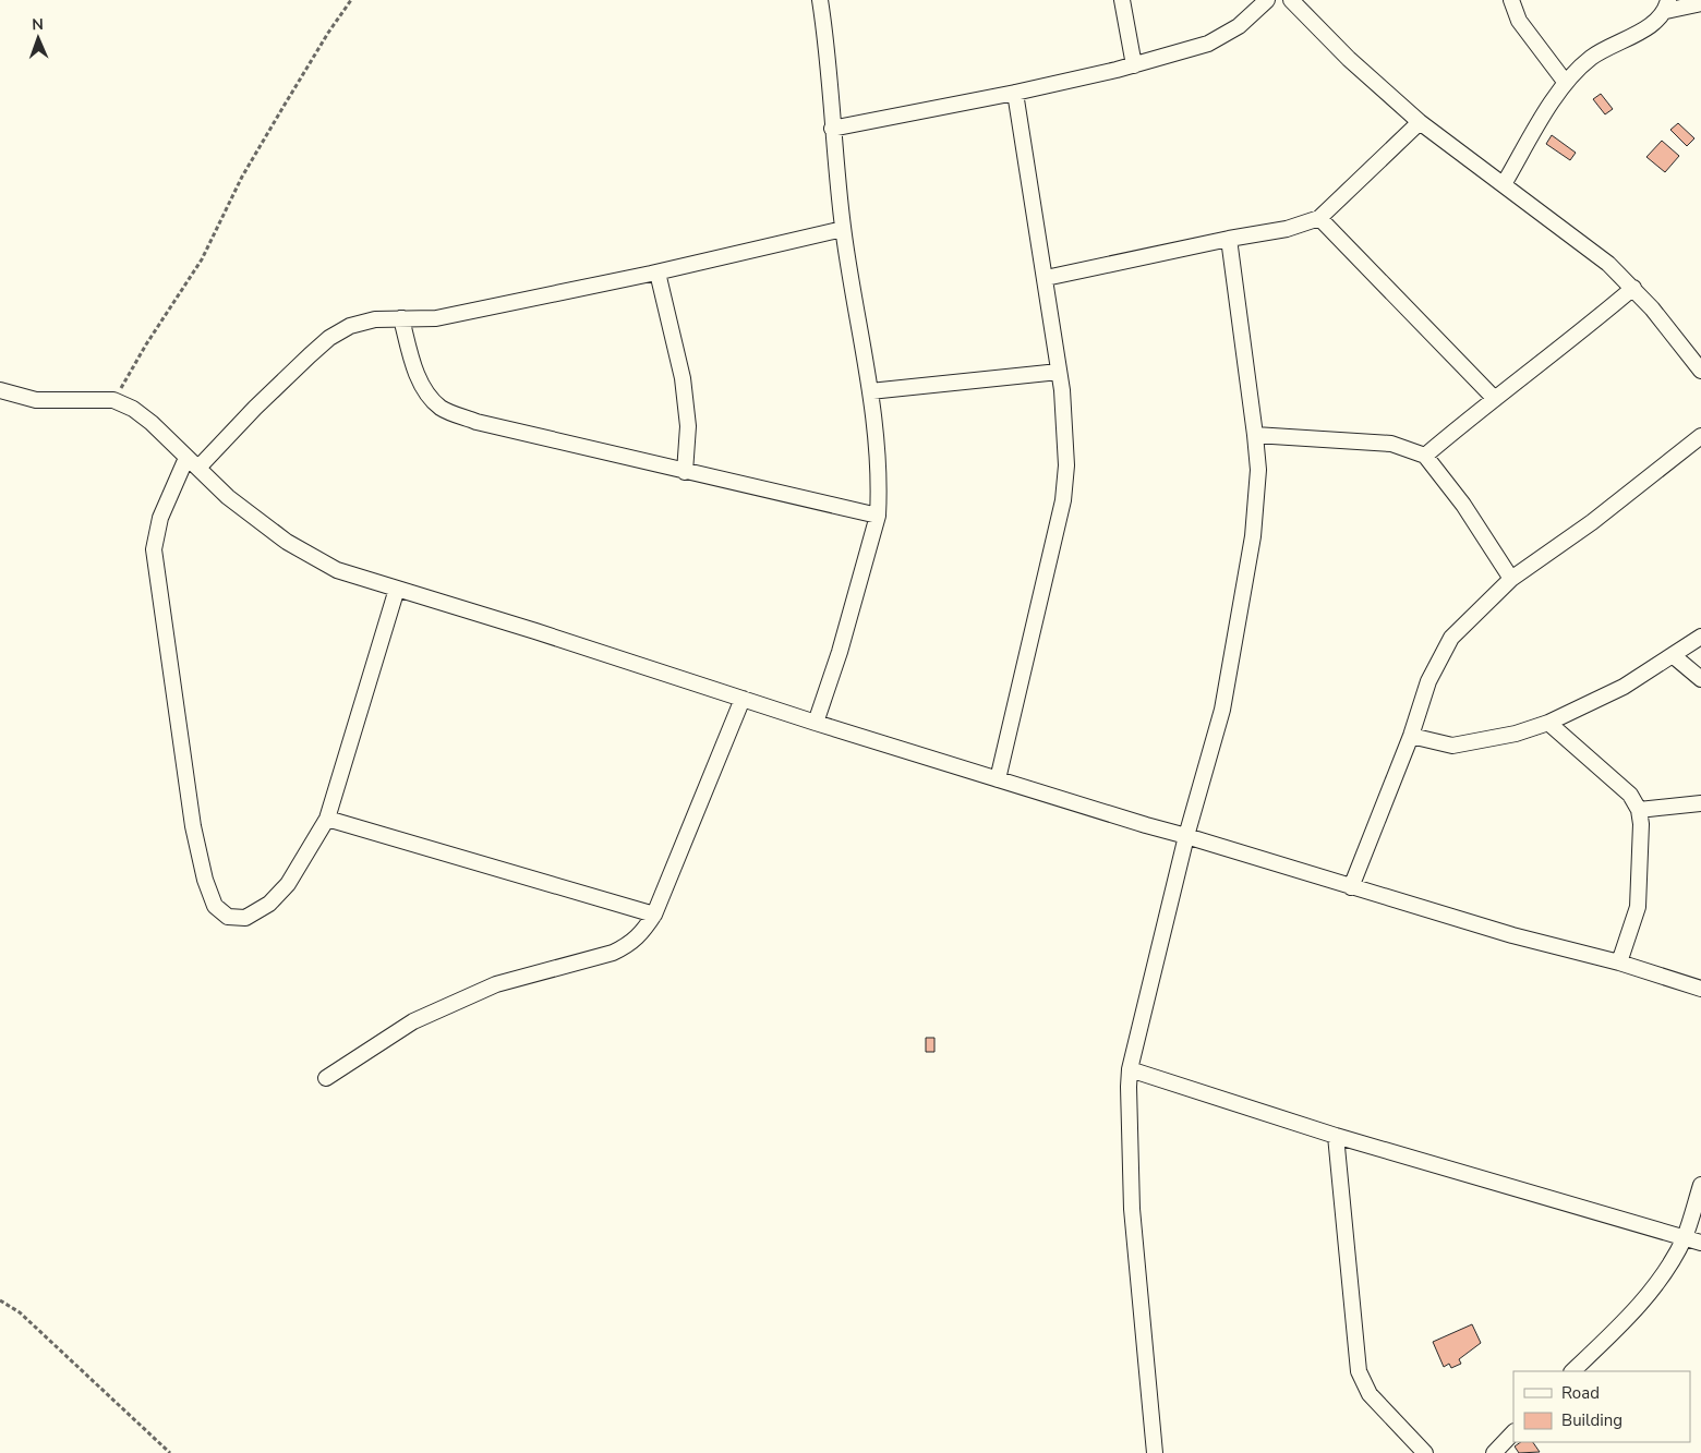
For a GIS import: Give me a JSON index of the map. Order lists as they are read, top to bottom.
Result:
{
  "legend": ["Road", "Building"],
  "north": "top"
}
